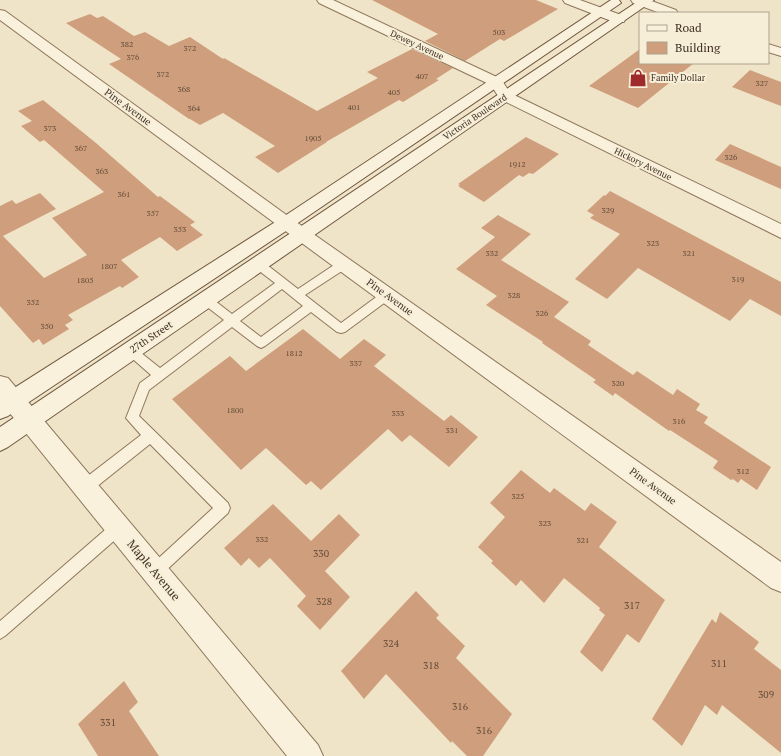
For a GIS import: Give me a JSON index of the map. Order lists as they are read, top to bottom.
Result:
{
  "streets": {
    "street": [
      "Dewey Avenue",
      "Pine Avenue",
      "Victoria Boulevard",
      "Hickory Avenue",
      "27th Street",
      "Maple Avenue"
    ]
  },
  "crossings": [
    ["Dewey Avenue", "Victoria Boulevard"],
    ["Dewey Avenue", "Hickory Avenue"],
    ["Pine Avenue", "Victoria Boulevard"],
    ["Pine Avenue", "27th Street"],
    ["Victoria Boulevard", "Hickory Avenue"],
    ["Victoria Boulevard", "27th Street"],
    ["27th Street", "Maple Avenue"]
  ],
  "places": {
    "shop": ["Family Dollar"]
  },
  "house_numbers": [
    "503",
    "382",
    "372",
    "376",
    "372",
    "407",
    "327",
    "368",
    "405",
    "401",
    "364",
    "373",
    "1905",
    "367",
    "326",
    "1912",
    "363",
    "361",
    "329",
    "357",
    "353",
    "323",
    "332",
    "321",
    "1807",
    "319",
    "1805",
    "328",
    "352",
    "326",
    "350",
    "1812",
    "337",
    "320",
    "1800",
    "333",
    "316",
    "331",
    "312",
    "325",
    "323",
    "332",
    "321",
    "330",
    "328",
    "317",
    "324",
    "311",
    "318",
    "309",
    "316",
    "331",
    "316"
  ],
  "legend": ["Road", "Building"]
}
